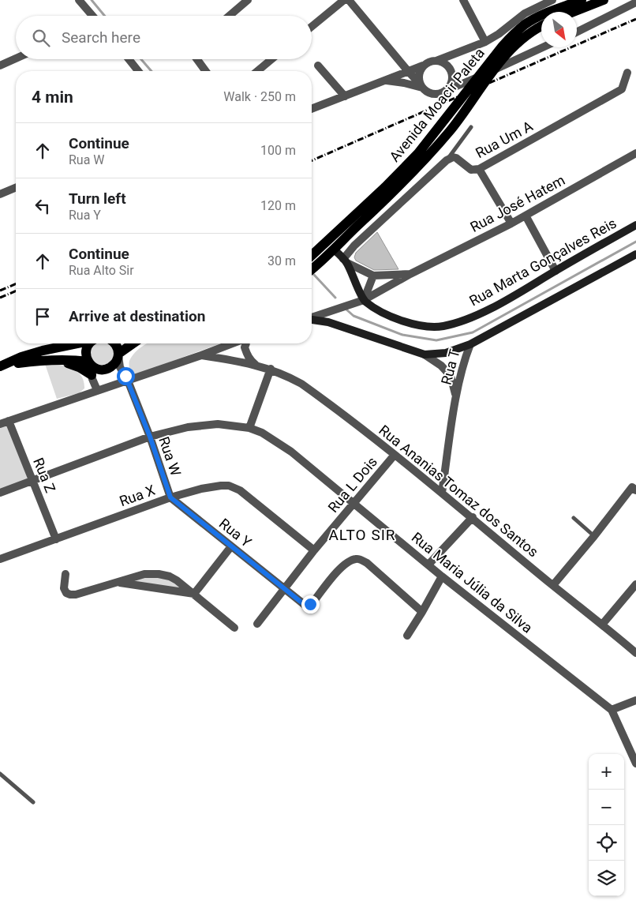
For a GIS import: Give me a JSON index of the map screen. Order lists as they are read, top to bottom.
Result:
{
  "streets": {
    "main road": ["Avenida Moacir Paleta"],
    "street": [
      "Rua Um A",
      "Rua José Hatem",
      "Rua Marta Gonçalves Reis",
      "Rua T",
      "Rua W",
      "Rua Z",
      "Rua L Dois",
      "Rua Ananias Tomaz dos Santos",
      "Rua X",
      "Rua Y",
      "Rua Maria Júlia da Silva"
    ]
  },
  "crossings": [
    ["Rua José Hatem", "Rua Marta Gonçalves Reis"],
    ["Rua T", "Rua Ananias Tomaz dos Santos"],
    ["Rua W", "Rua X"],
    ["Rua W", "Rua Y"],
    ["Rua W", "Rua Maria Júlia da Silva"],
    ["Rua Z", "Rua X"],
    ["Rua Z", "Rua Maria Júlia da Silva"],
    ["Rua L Dois", "Rua Ananias Tomaz dos Santos"],
    ["Rua L Dois", "Rua X"],
    ["Rua L Dois", "Rua Y"],
    ["Rua L Dois", "Rua Maria Júlia da Silva"],
    ["Rua X", "Rua Y"]
  ],
  "districts": ["ALTO SIR"],
  "north": "bottom right",
  "page": {
    "search": "Search here",
    "heading": ["4 min", "Walk · 250 m"],
    "list": [
      ["Continue", "Rua W", "100 m"],
      ["Turn left", "Rua Y", "120 m"],
      ["Continue", "Rua Alto Sir", "30 m"],
      "Arrive at destination"
    ],
    "map_buttons": ["+", "−"]
  }
}
